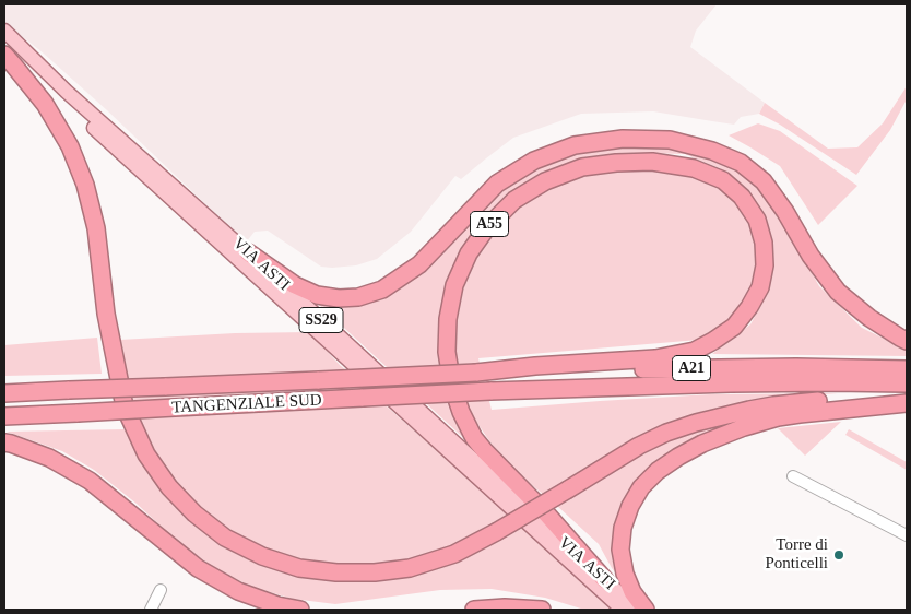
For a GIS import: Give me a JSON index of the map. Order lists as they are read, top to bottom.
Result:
{
  "streets": {
    "highway": ["A55", "A21", "TANGENZIALE SUD"],
    "main road": ["VIA ASTI", "SS29"]
  },
  "crossings": [
    ["A55", "VIA ASTI"],
    ["A55", "A21"],
    ["A55", "TANGENZIALE SUD"],
    ["A21", "TANGENZIALE SUD"]
  ],
  "places": ["Torre di Ponticelli"]
}
